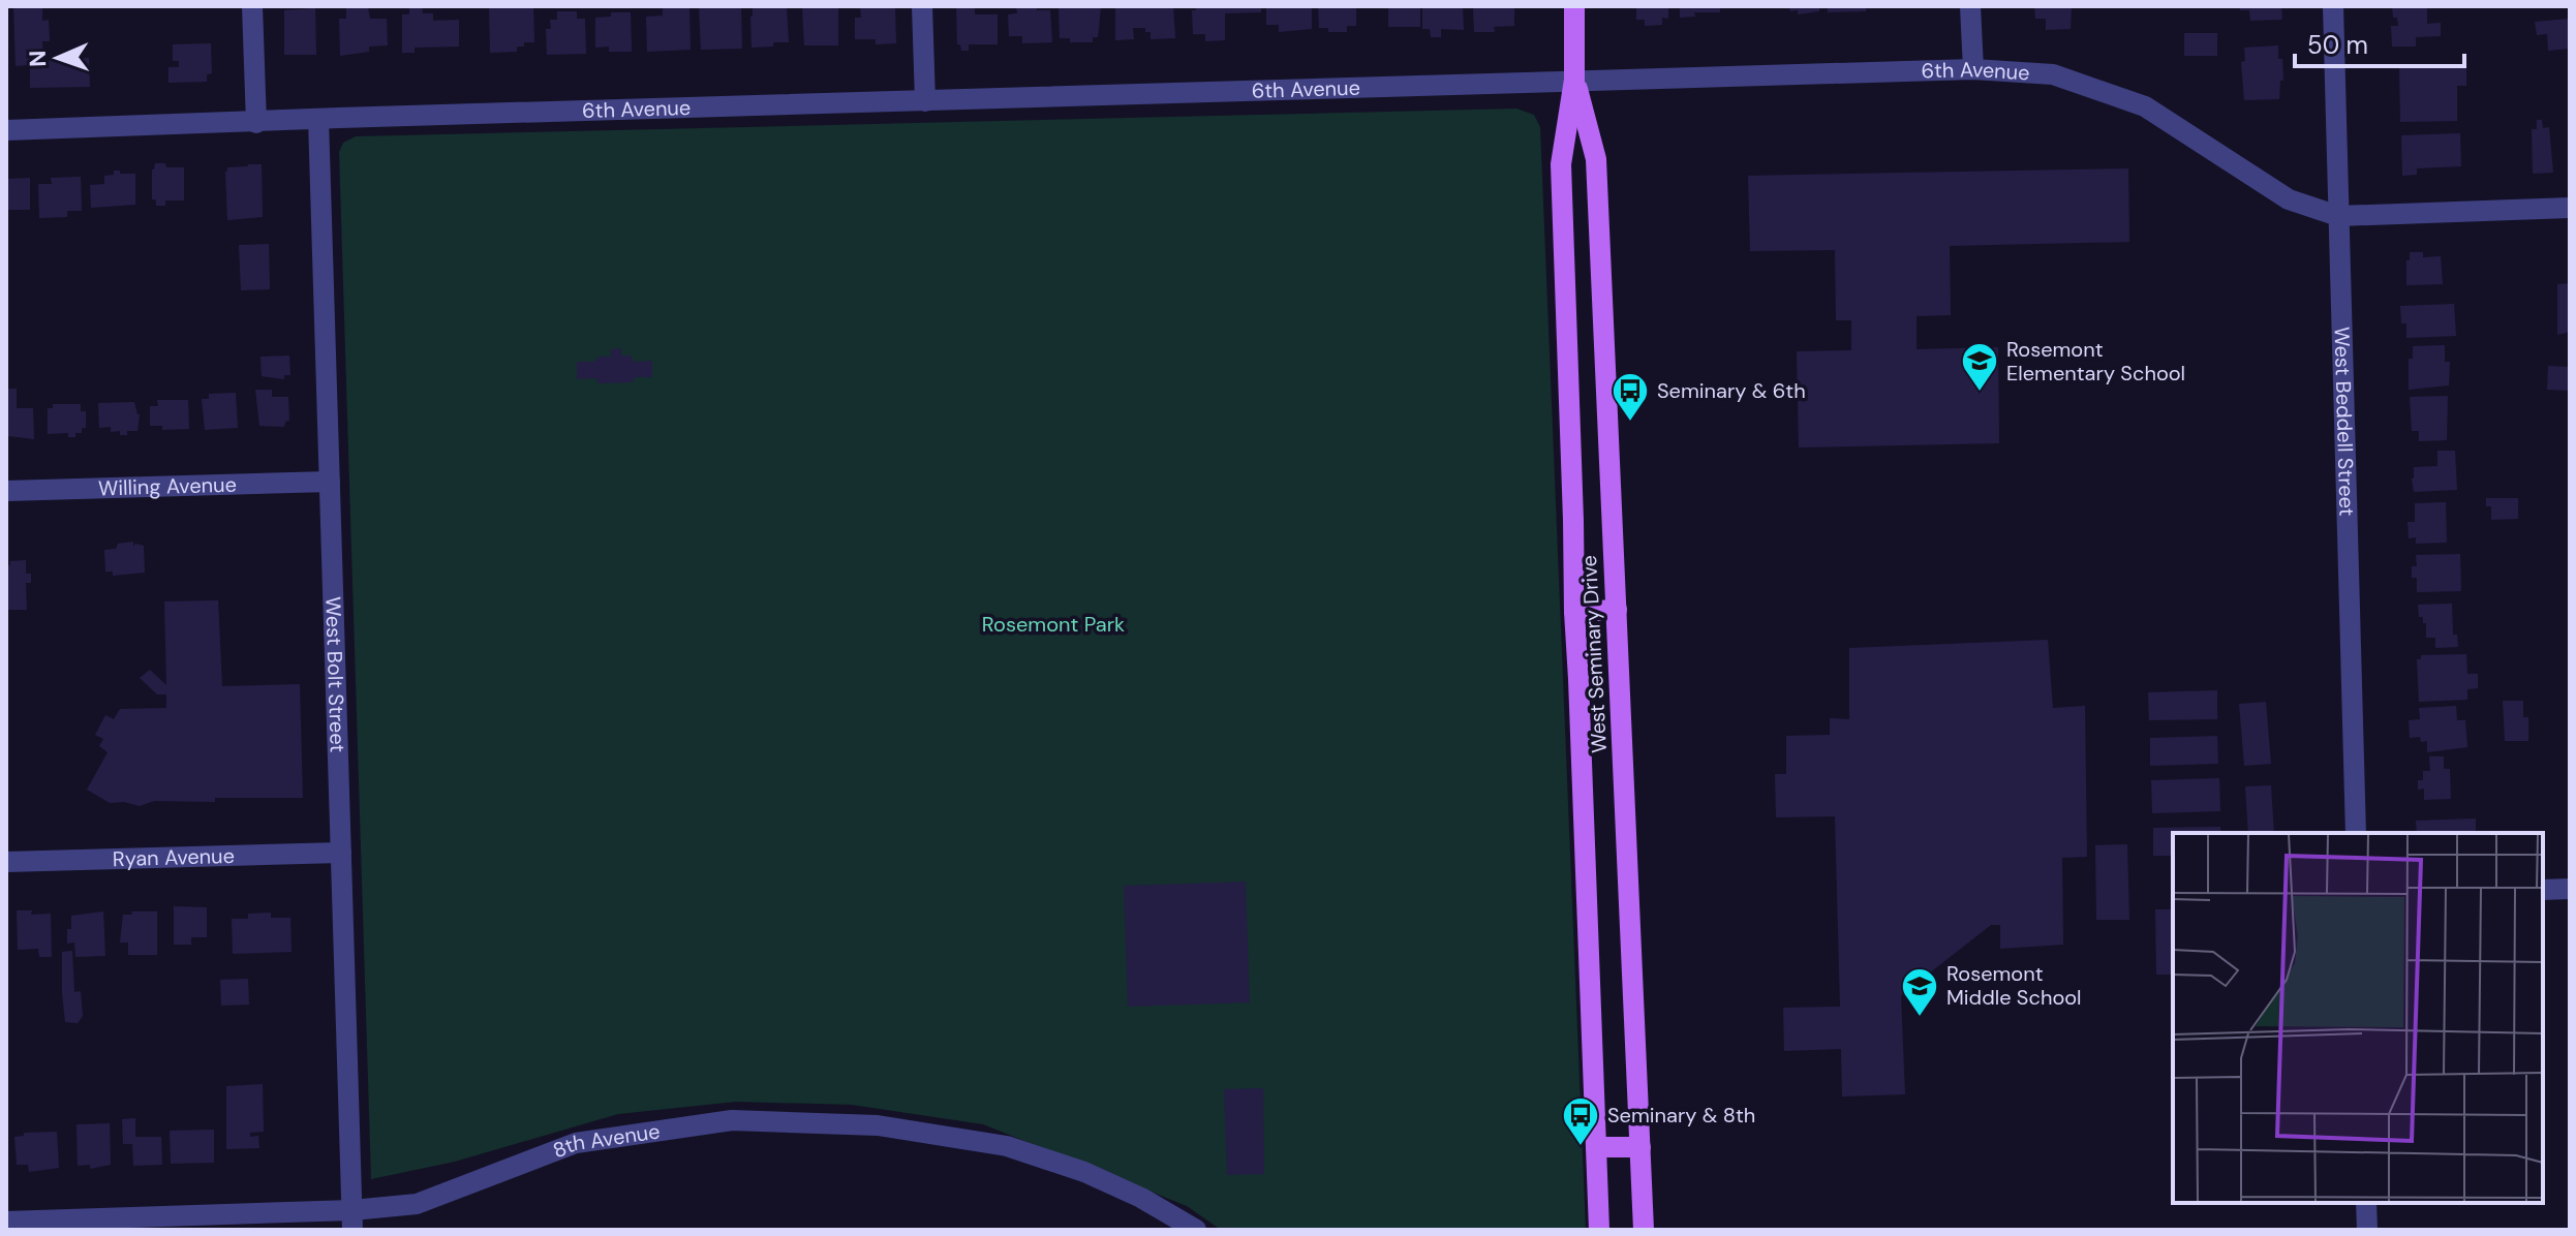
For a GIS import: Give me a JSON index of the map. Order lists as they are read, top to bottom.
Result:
{
  "streets": {
    "main road": ["West Seminary Drive"],
    "street": [
      "6th Avenue",
      "West Beddell Street",
      "Willing Avenue",
      "West Bolt Street",
      "Ryan Avenue",
      "8th Avenue"
    ]
  },
  "crossings": [
    ["6th Avenue", "West Beddell Street"],
    ["6th Avenue", "West Seminary Drive"],
    ["6th Avenue", "West Bolt Street"],
    ["Willing Avenue", "West Bolt Street"],
    ["West Bolt Street", "Ryan Avenue"],
    ["West Bolt Street", "8th Avenue"]
  ],
  "parks": ["Rosemont Park"],
  "places": {
    "school or university": ["Rosemont Elementary School", "Rosemont Middle School"],
    "bus stop": ["Seminary & 6th", "Seminary & 8th"]
  },
  "scale_bar": "50 m",
  "north": "left"
}
